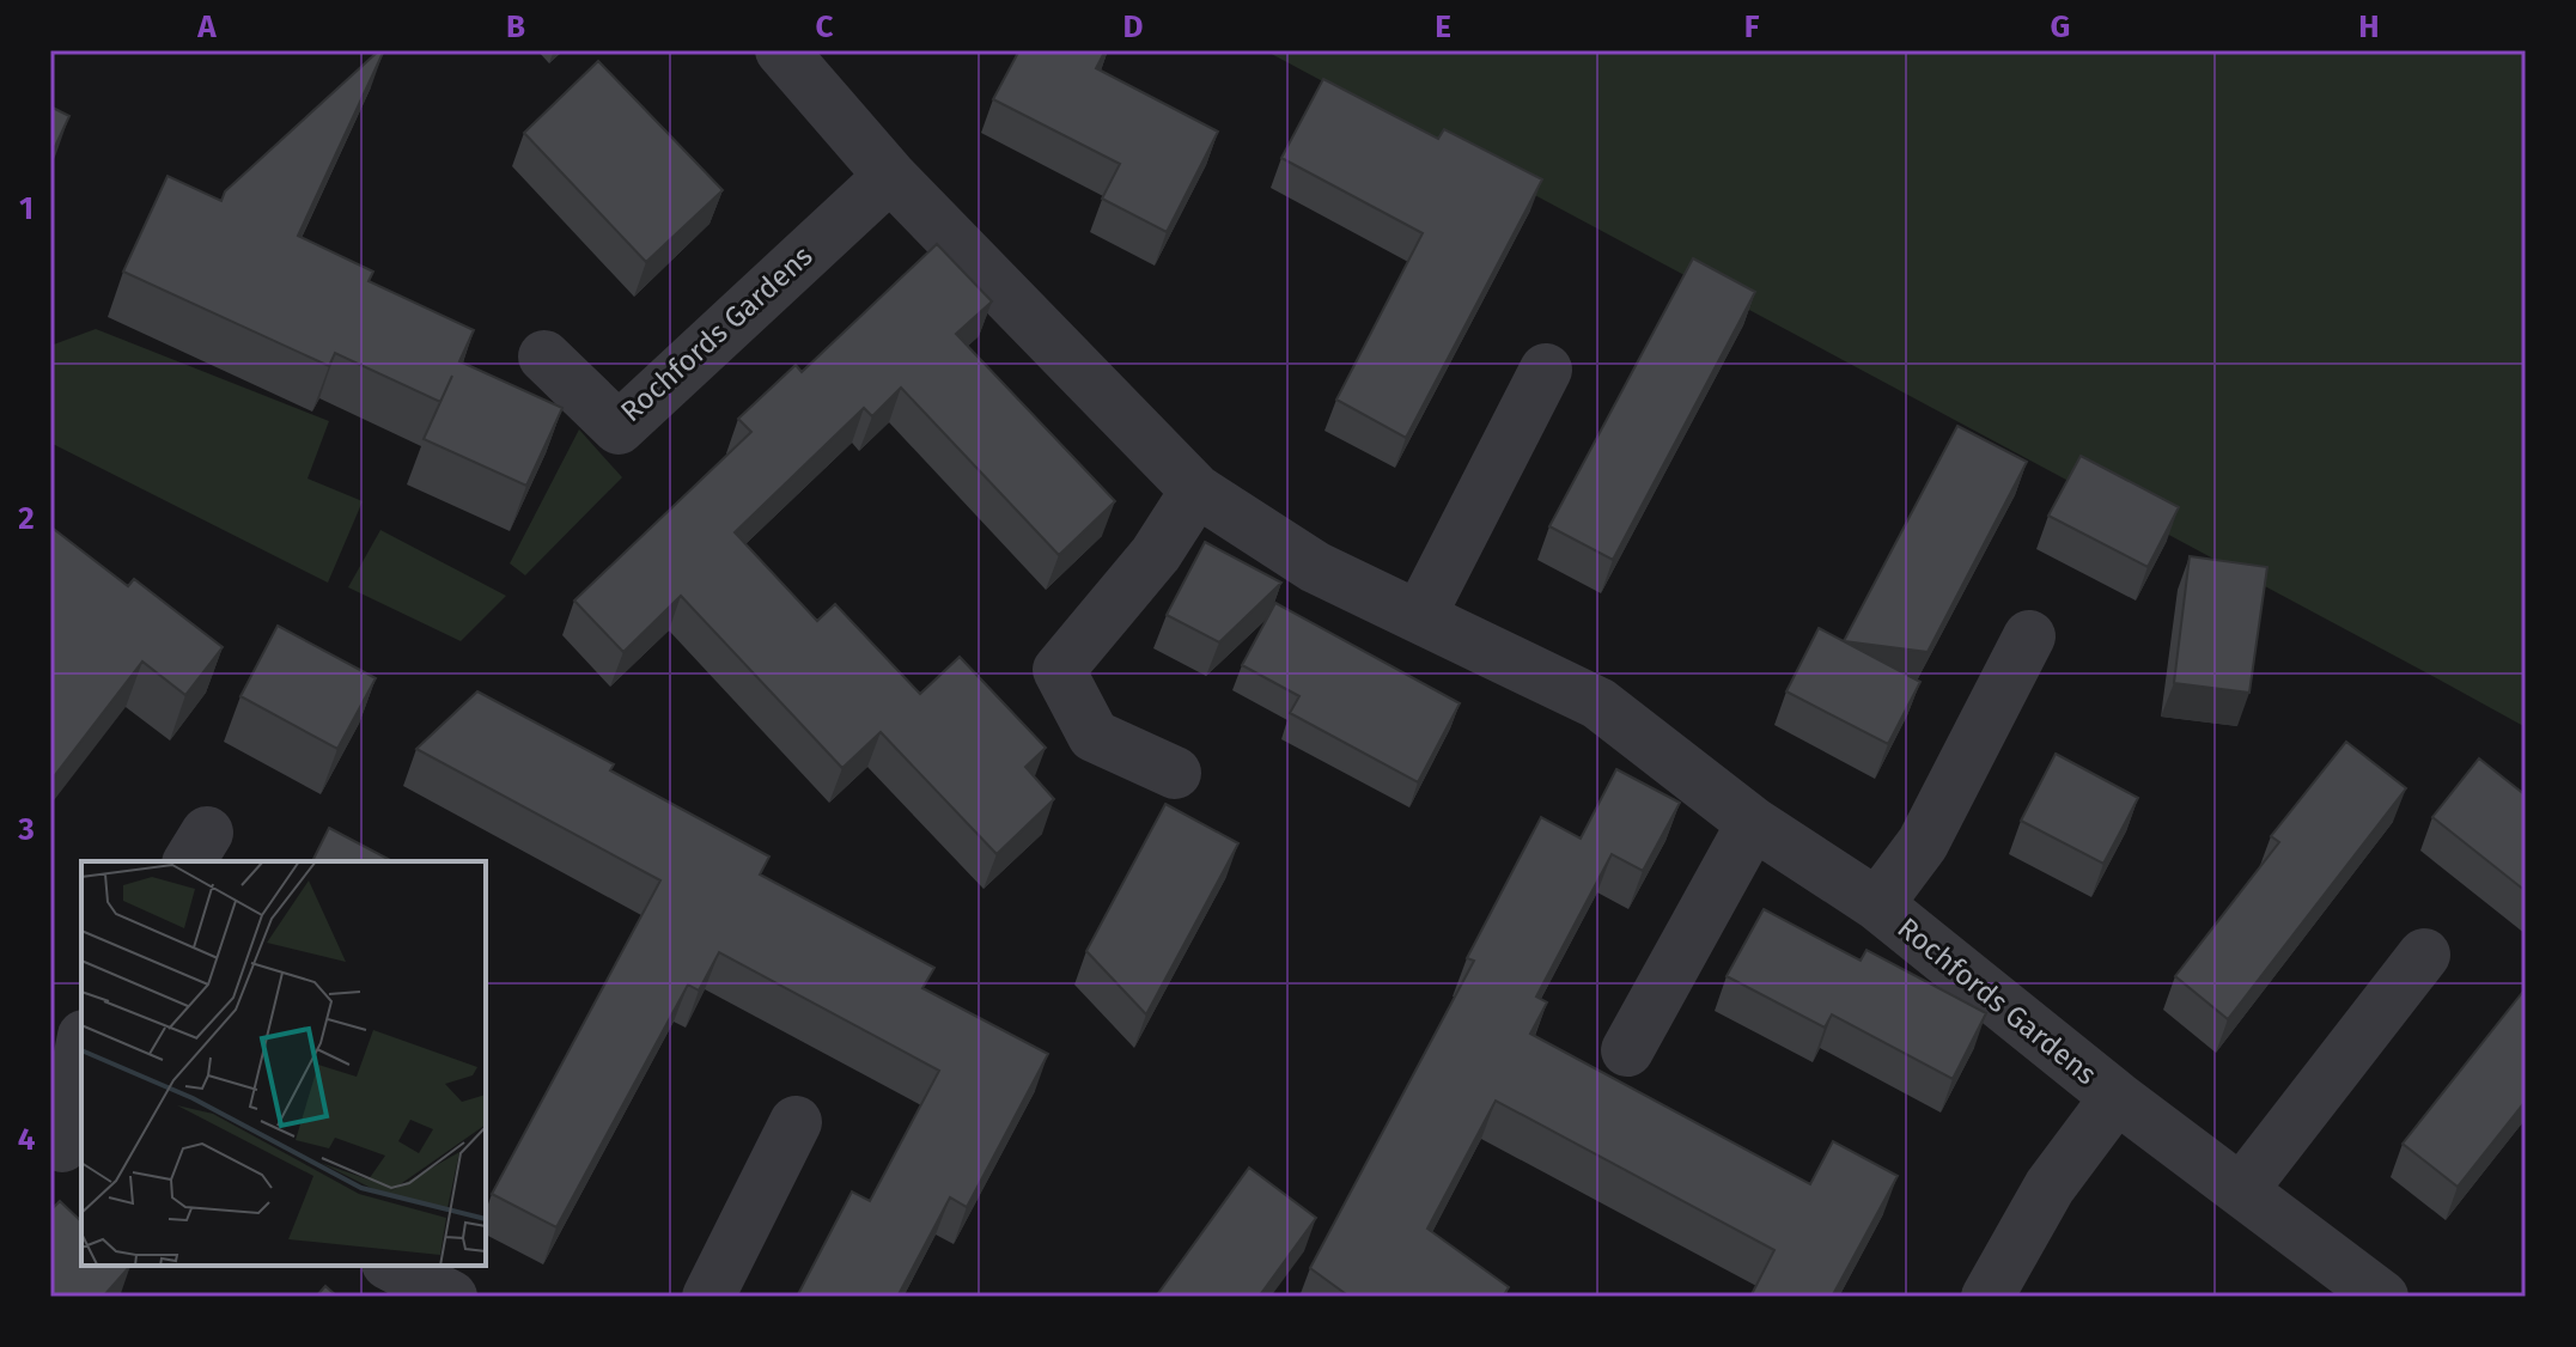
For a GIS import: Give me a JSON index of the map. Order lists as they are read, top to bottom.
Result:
{
  "streets": {
    "street": ["Rochfords Gardens"]
  },
  "grid": {
    "columns": [
      "A",
      "B",
      "C",
      "D",
      "E",
      "F",
      "G",
      "H"
    ],
    "rows": [
      "1",
      "2",
      "3",
      "4"
    ]
  }
}
